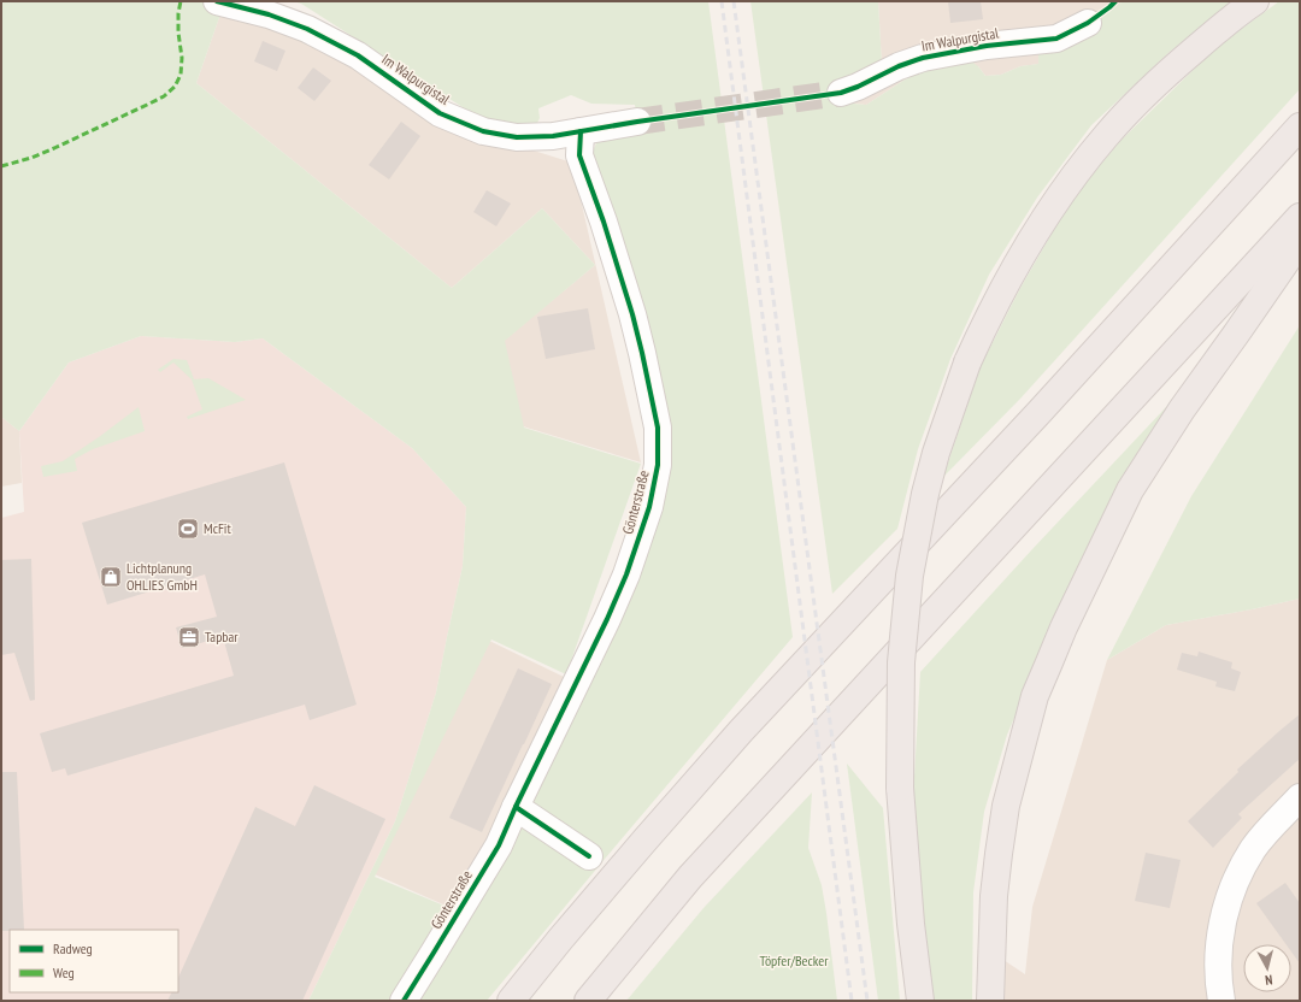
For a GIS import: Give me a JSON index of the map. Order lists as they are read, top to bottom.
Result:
{
  "streets": {
    "street": ["Im Walpurgistal", "Gönterstraße"]
  },
  "crossings": [
    ["Im Walpurgistal", "Gönterstraße"]
  ],
  "parks": ["Töpfer/Becker"],
  "places": {
    "sports": ["McFit"],
    "shop": ["Lichtplanung OHLIES GmbH"],
    "office": ["Tapbar"]
  },
  "legend": ["Radweg", "Weg"],
  "north": "bottom"
}
